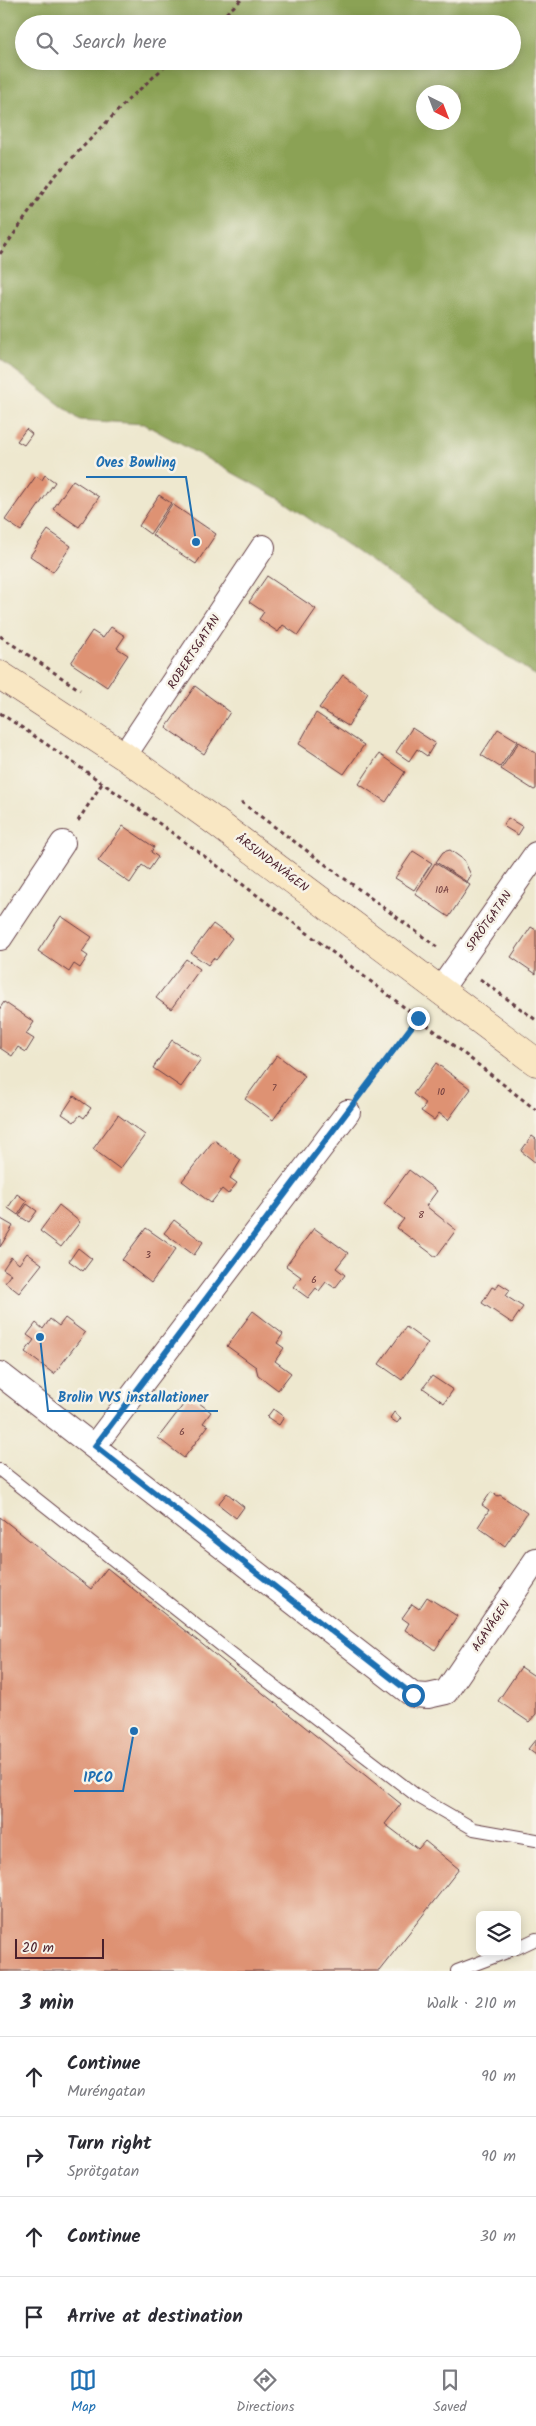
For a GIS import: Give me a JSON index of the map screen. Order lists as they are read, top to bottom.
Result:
{
  "streets": {
    "main road": ["ÅRSUNDAVÄGEN"],
    "street": ["ROBERTSGATAN", "SPRÖTGATAN", "AGAVÄGEN"]
  },
  "crossings": [
    ["ROBERTSGATAN", "ÅRSUNDAVÄGEN"],
    ["ÅRSUNDAVÄGEN", "SPRÖTGATAN"]
  ],
  "places": ["Oves Bowling", "Brolin VVS installationer", "IPCO"],
  "house_numbers": [
    "10A",
    "7",
    "10",
    "8",
    "3",
    "6",
    "6"
  ],
  "scale_bar": "20 m",
  "north": "bottom right",
  "page": {
    "search": "Search here",
    "scale": "20 m",
    "heading": ["3 min", "Walk · 210 m"],
    "list": [
      ["Continue", "Muréngatan", "90 m"],
      ["Turn right", "Sprötgatan", "90 m"],
      ["Continue", "30 m"],
      "Arrive at destination"
    ],
    "nav": ["Map", "Directions", "Saved"]
  }
}
